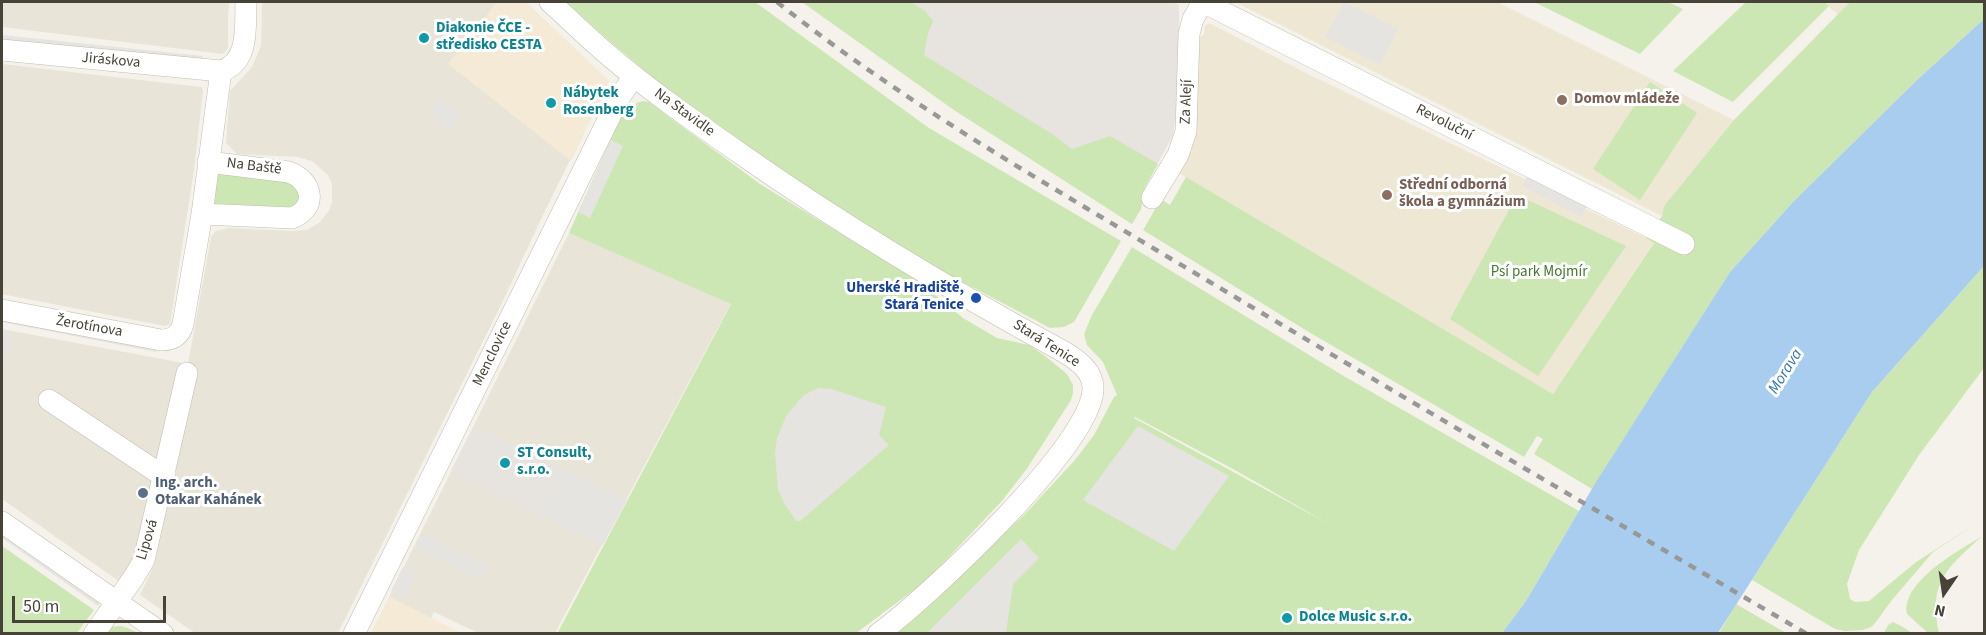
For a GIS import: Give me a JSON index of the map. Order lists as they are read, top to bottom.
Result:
{
  "streets": {
    "street": [
      "Jiráskova",
      "Za Alejí",
      "Na Stavidle",
      "Revoluční",
      "Na Baště",
      "Žerotínova",
      "Stará Tenice",
      "Menclovice",
      "Lipová"
    ]
  },
  "crossings": [
    ["Jiráskova", "Na Baště"],
    ["Za Alejí", "Revoluční"],
    ["Na Stavidle", "Stará Tenice"],
    ["Na Stavidle", "Menclovice"],
    ["Na Baště", "Žerotínova"]
  ],
  "water": ["Morava"],
  "parks": ["Psí park Mojmír"],
  "places": [
    "Diakonie ČCE - středisko CESTA",
    "Domov mládeže",
    "Nábytek Rosenberg",
    "Střední odborná škola a gymnázium",
    "Uherské Hradiště, Stará Tenice",
    "ST Consult, s.r.o.",
    "Ing. arch. Otakar Kahánek",
    "Dolce Music s.r.o."
  ],
  "scale_bar": "50 m",
  "north": "bottom"
}
